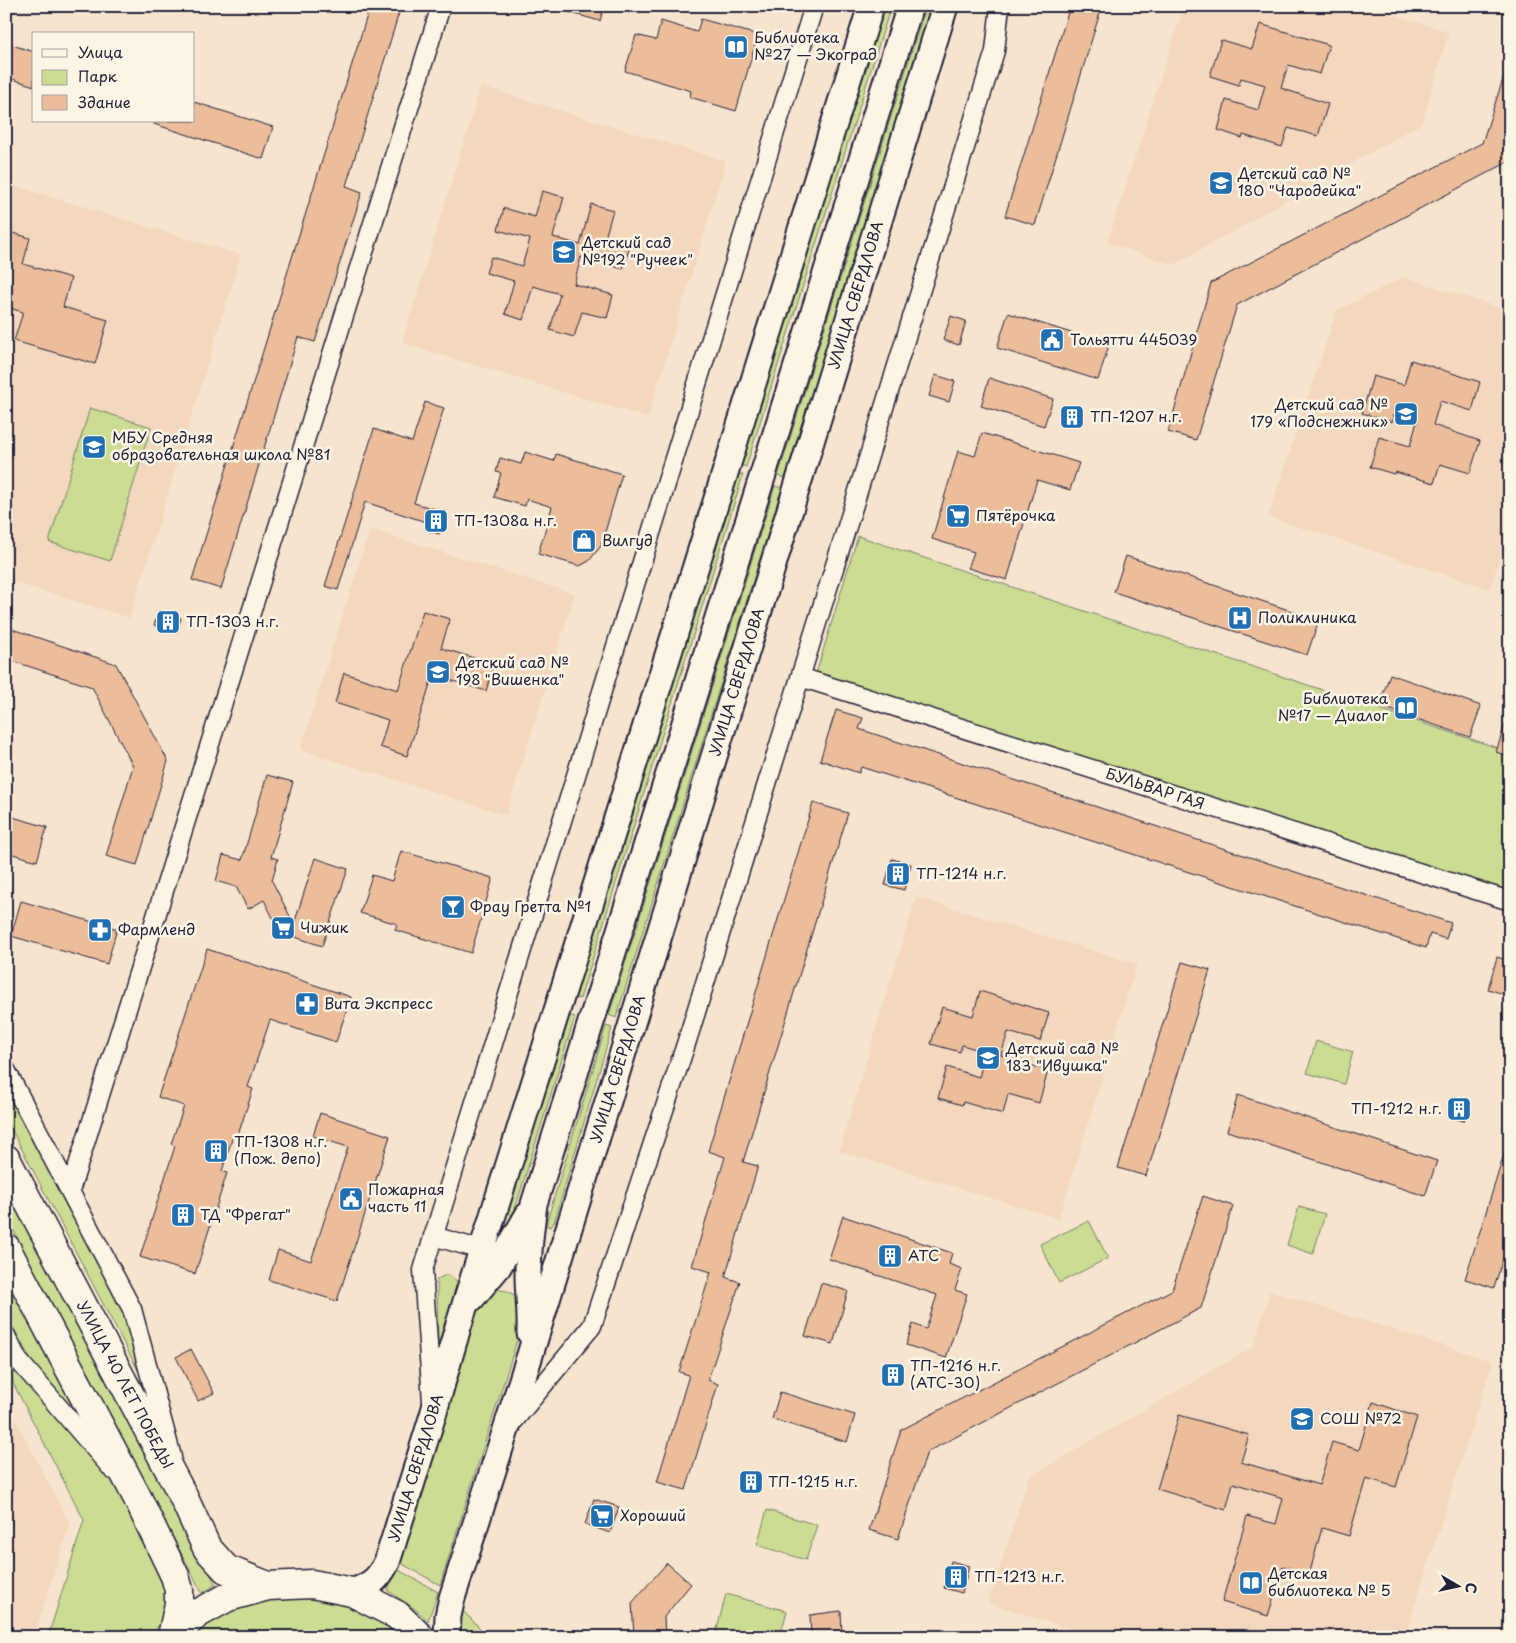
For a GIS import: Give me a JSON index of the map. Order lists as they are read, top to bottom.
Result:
{
  "streets": {
    "main road": ["УЛИЦА СВЕРДЛОВА", "УЛИЦА 40 ЛЕТ ПОБЕДЫ"],
    "street": ["БУЛЬВАР ГАЯ"]
  },
  "places": {
    "library": ["Библиотека №27 — Экоград", "Библиотека №17 — Диалог", "Детская библиотека № 5"],
    "school or university": [
      "Детский сад № 180 \"Чародейка\"",
      "Детский сад №192 \"Ручеек\"",
      "Детский сад № 179 «Подснежник»",
      "МБУ Средняя образовательная школа №81",
      "Детский сад № 198 \"Вишенка\"",
      "Детский сад № 183 \"Ивушка\"",
      "СОШ №72"
    ],
    "public building": ["Тольятти 445039", "Пожарная часть 11"],
    "building": [
      "ТП-1207 н.г.",
      "ТП-1308а н.г.",
      "ТП-1303 н.г.",
      "ТП-1214 н.г.",
      "ТП-1212 н.г.",
      "ТП-1308 н.г. (Пож. депо)",
      "ТД \"Фрегат\"",
      "АТС",
      "ТП-1216 н.г. (АТС-30)",
      "ТП-1215 н.г.",
      "ТП-1213 н.г."
    ],
    "supermarket": ["Пятёрочка", "Чижик", "Хороший"],
    "shop": ["Вилгуд"],
    "hospital": ["Поликлиника"],
    "bar": ["Фрау Гретта №1"],
    "pharmacy": ["Фармленд", "Вита Экспресс"]
  },
  "legend": ["Улица", "Парк", "Здание"],
  "north": "right"
}
